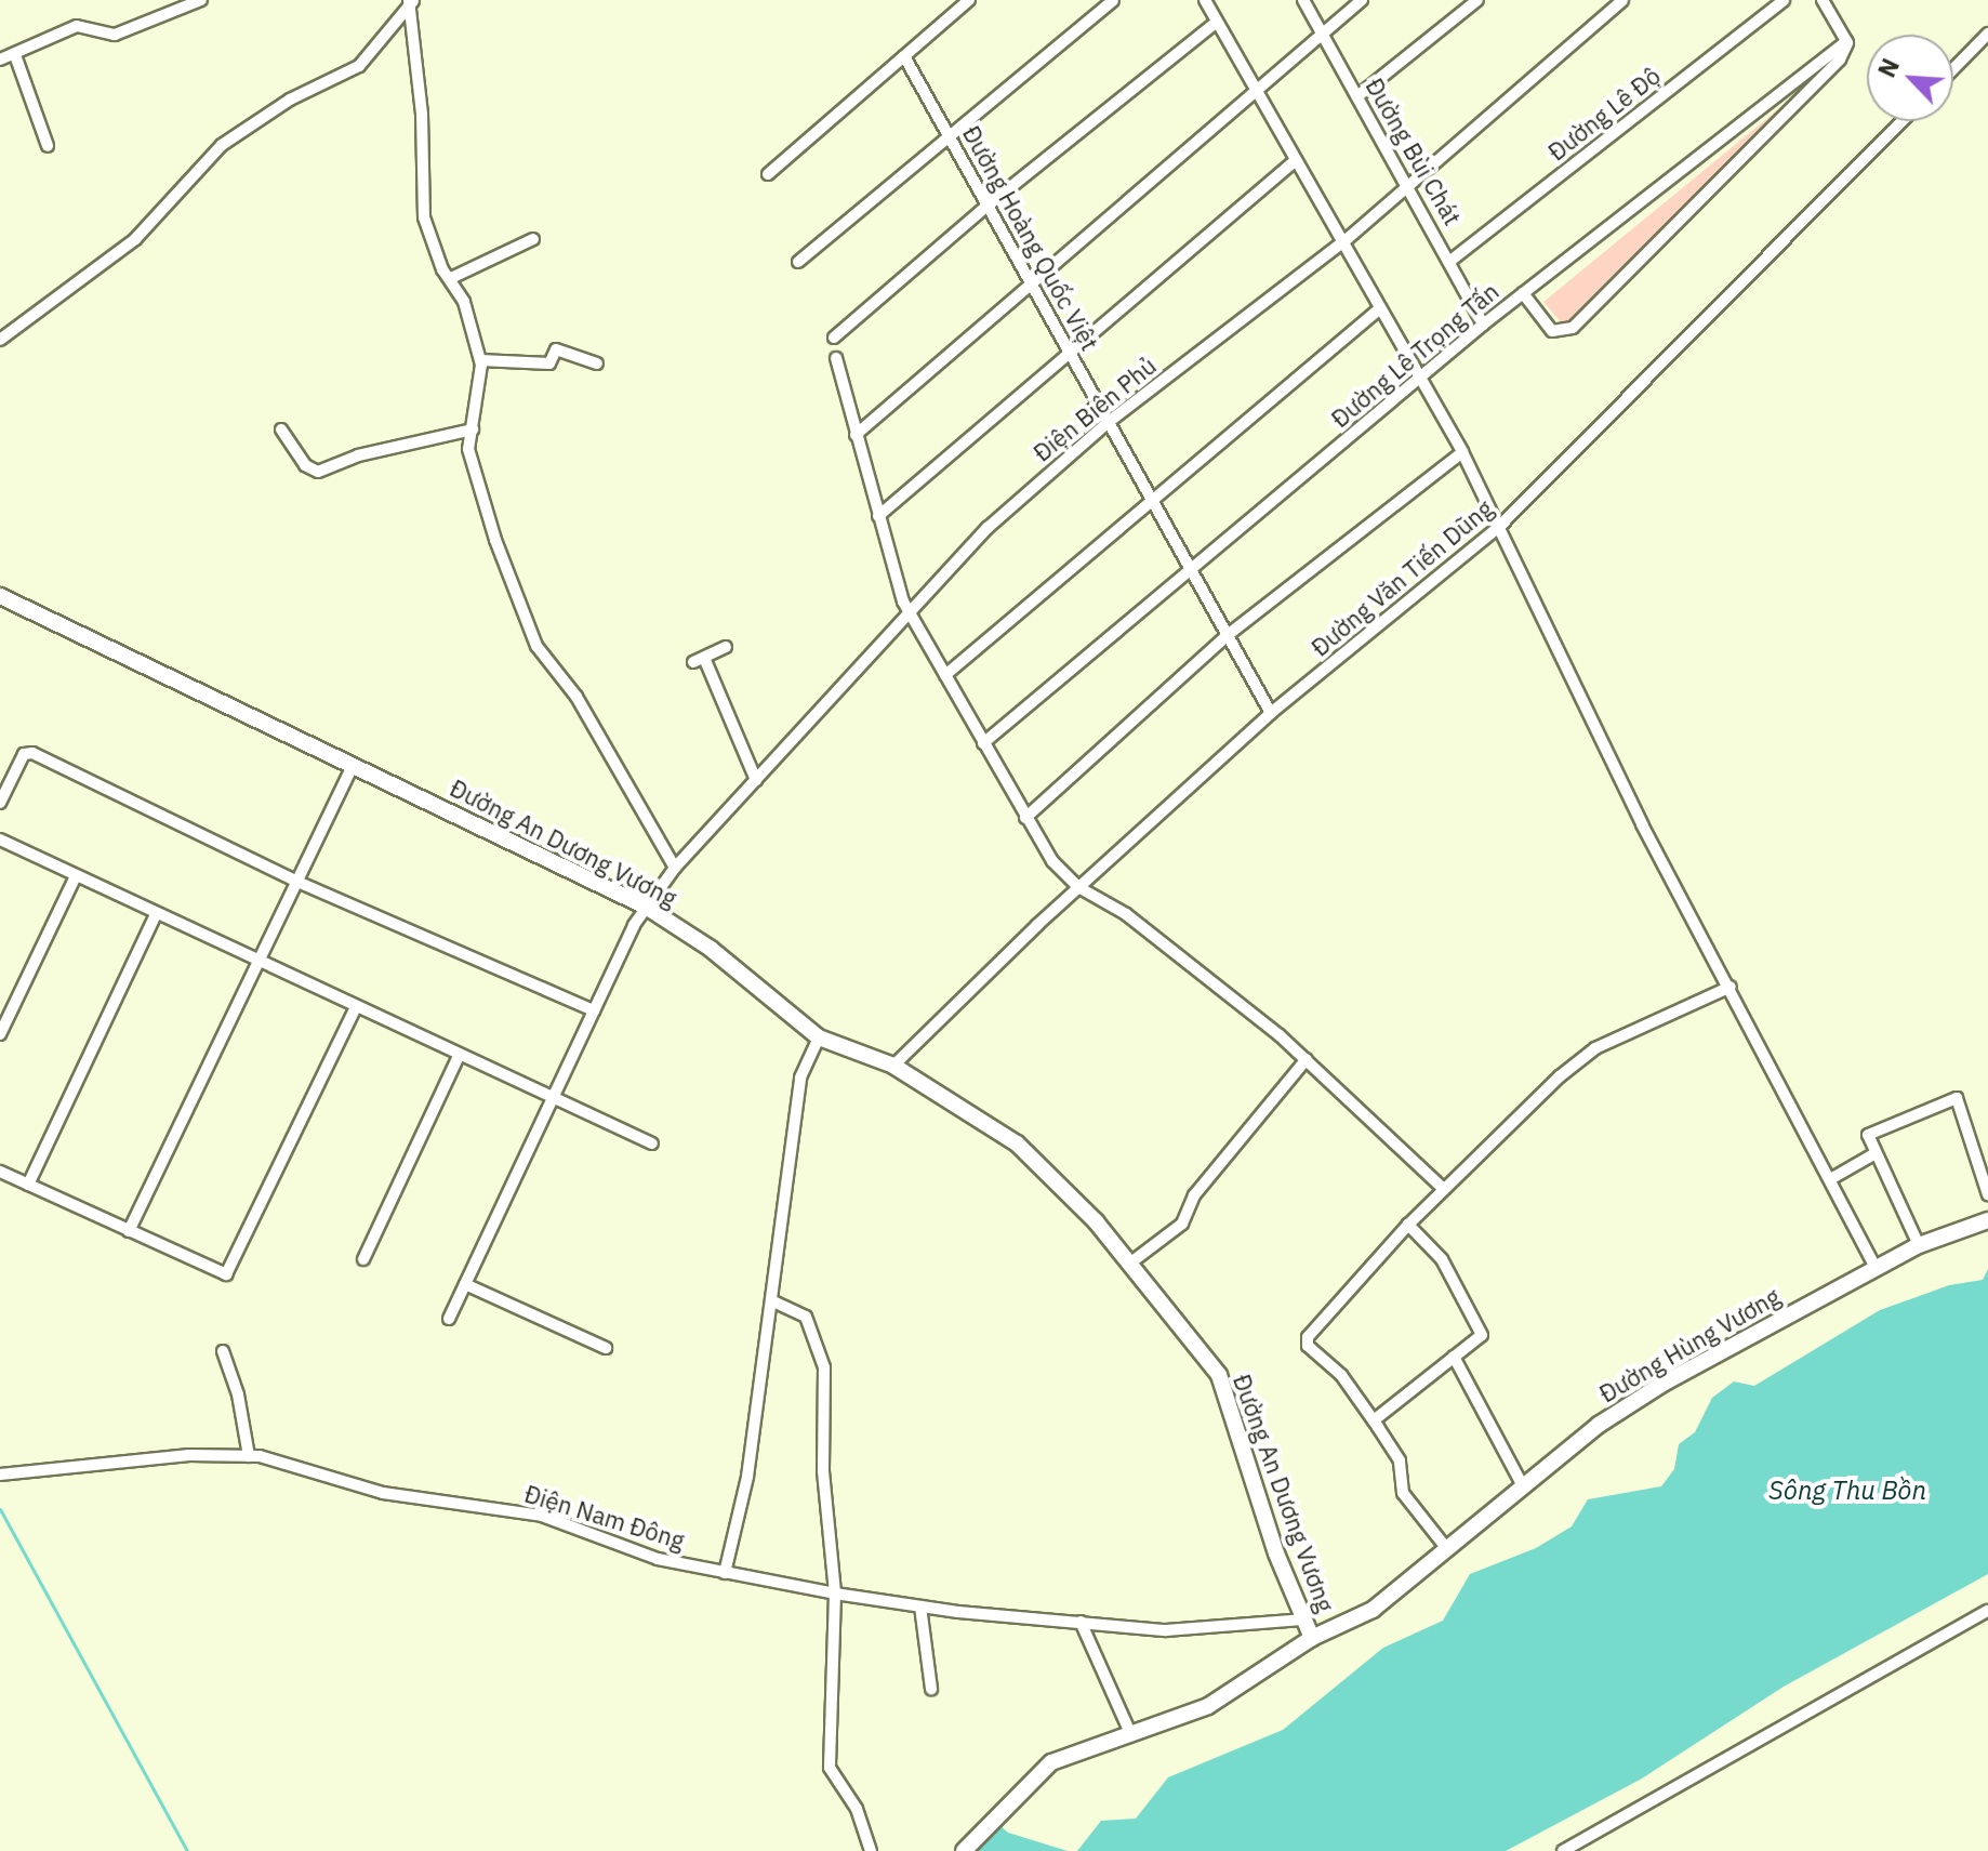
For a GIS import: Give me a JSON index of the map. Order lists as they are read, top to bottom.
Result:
{
  "streets": {
    "main road": ["Đường An Dương Vương", "Đường Hùng Vương"],
    "street": [
      "Đường Lê Độ",
      "Đường Bùi Chát",
      "Đường Hoàng Quốc Việt",
      "Đường Lê Trọng Tấn",
      "Điện Biên Phủ",
      "Đường Văn Tiến Dũng",
      "Điện Nam Đông"
    ]
  },
  "crossings": [
    ["Đường Lê Độ", "Đường Bùi Chát"],
    ["Đường Bùi Chát", "Đường Lê Trọng Tấn"],
    ["Đường Bùi Chát", "Điện Biên Phủ"],
    ["Đường Hoàng Quốc Việt", "Đường Lê Trọng Tấn"],
    ["Đường Hoàng Quốc Việt", "Điện Biên Phủ"],
    ["Đường Hoàng Quốc Việt", "Đường Văn Tiến Dũng"],
    ["Điện Biên Phủ", "Đường An Dương Vương"],
    ["Đường Văn Tiến Dũng", "Đường An Dương Vương"],
    ["Đường An Dương Vương", "Đường Hùng Vương"],
    ["Đường An Dương Vương", "Điện Nam Đông"]
  ],
  "water": ["Sông Thu Bồn"],
  "north": "top left"
}
